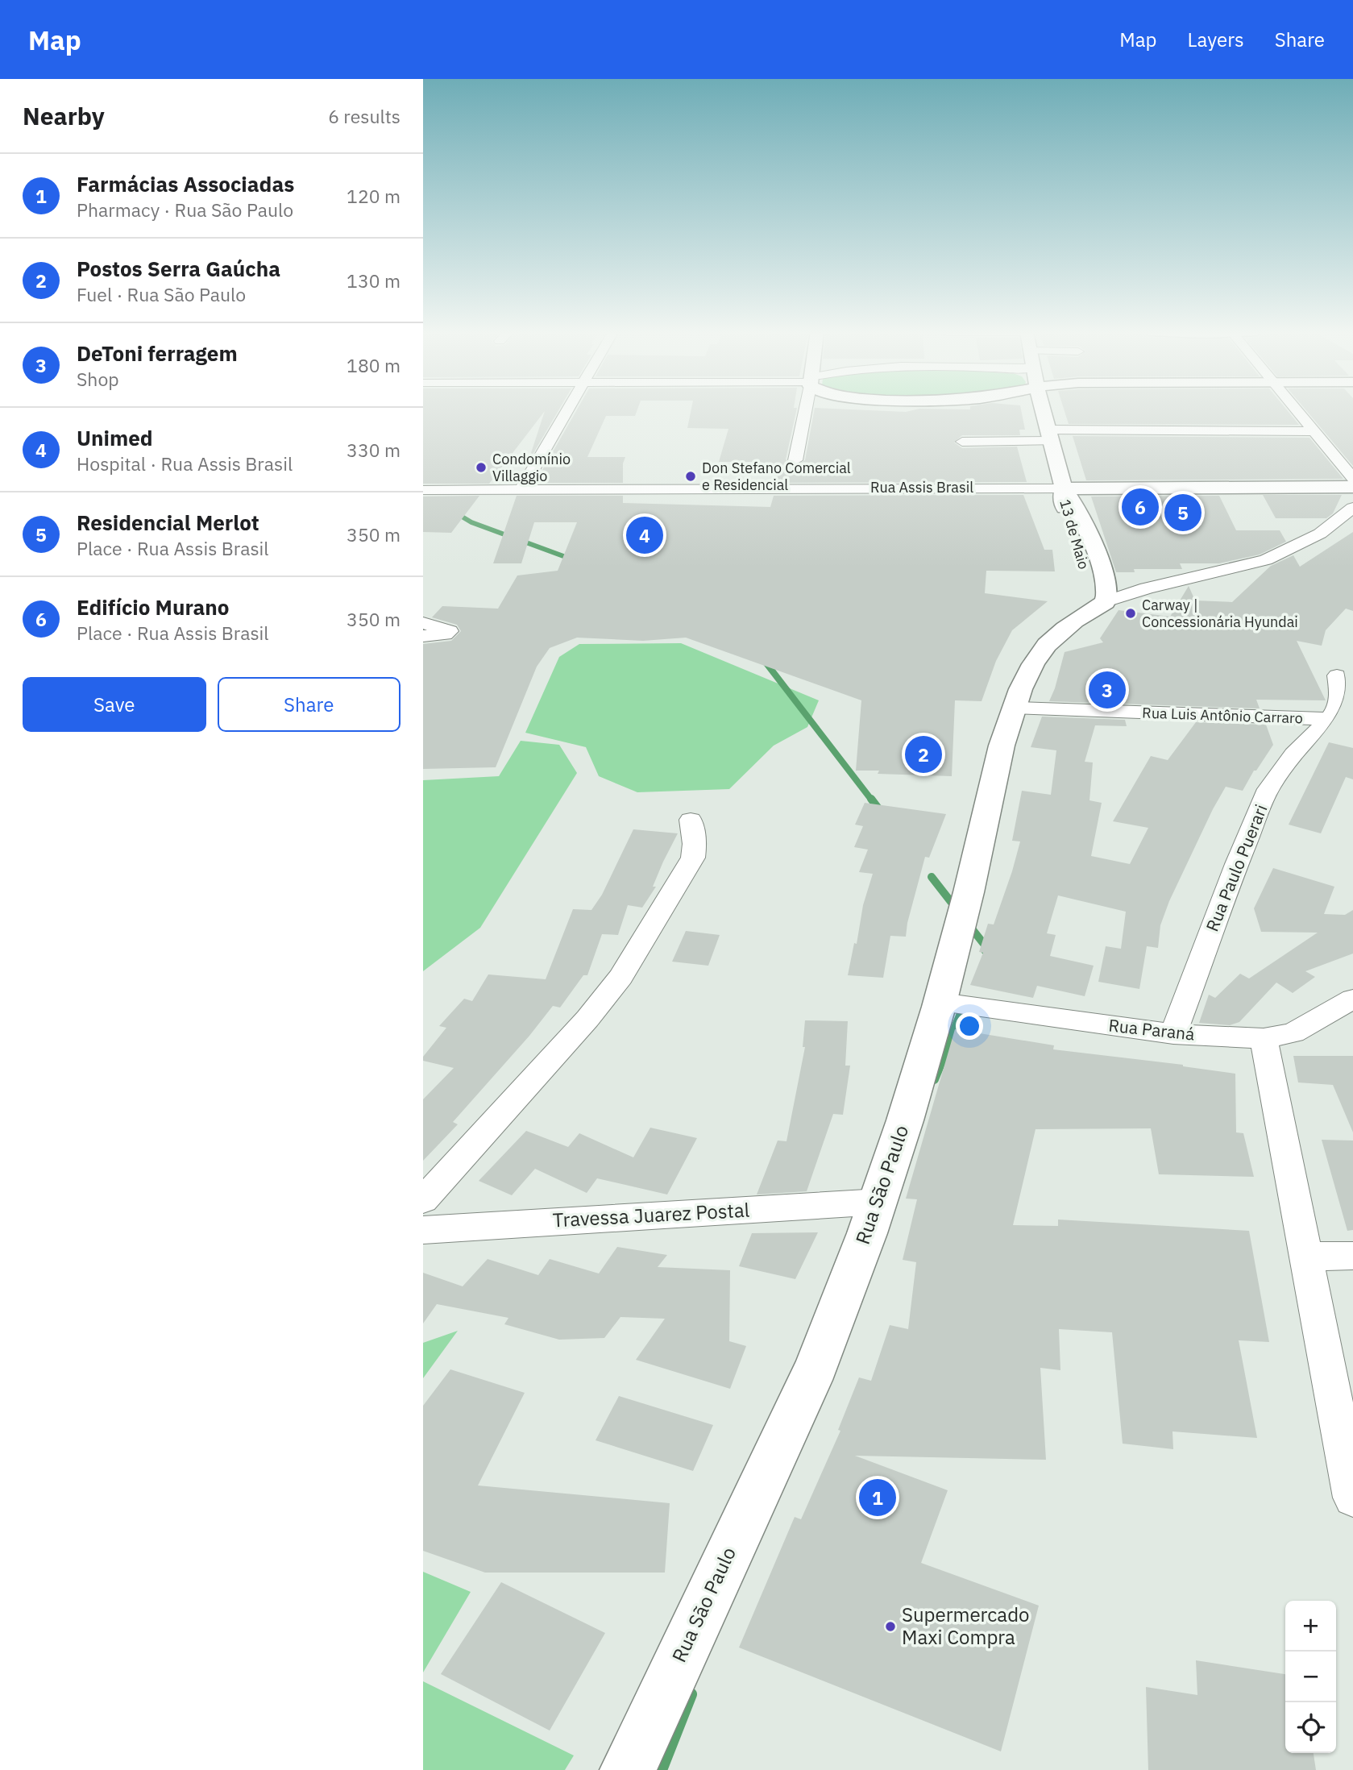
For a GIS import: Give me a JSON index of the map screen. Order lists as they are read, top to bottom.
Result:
{
  "streets": {
    "main road": ["Rua Assis Brasil", "13 de Maio", "Rua São Paulo"],
    "street": [
      "Rua Luis Antônio Carraro",
      "Rua Paulo Puerari",
      "Rua Paraná",
      "Travessa Juarez Postal"
    ]
  },
  "crossings": [
    ["Rua Assis Brasil", "13 de Maio"],
    ["13 de Maio", "Rua São Paulo"],
    ["Rua Luis Antônio Carraro", "Rua Paulo Puerari"],
    ["Rua Luis Antônio Carraro", "Rua São Paulo"],
    ["Rua Paulo Puerari", "Rua Paraná"],
    ["Rua Paraná", "Rua São Paulo"],
    ["Rua São Paulo", "Travessa Juarez Postal"]
  ],
  "places": [
    "Condomínio Villaggio",
    "Don Stefano Comercial e Residencial",
    "Carway | Concessionária Hyundai",
    "Supermercado Maxi Compra"
  ],
  "page": {
    "header": "Map",
    "nav": ["Map", "Layers", "Share"],
    "heading": ["Nearby", "6 results"],
    "list": [
      {
        "mark": "1",
        "name": "Farmácias Associadas",
        "note": "Pharmacy · Rua São Paulo",
        "value": "120 m"
      },
      {
        "mark": "2",
        "name": "Postos Serra Gaúcha",
        "note": "Fuel · Rua São Paulo",
        "value": "130 m"
      },
      {
        "mark": "3",
        "name": "DeToni ferragem",
        "note": "Shop",
        "value": "180 m"
      },
      {
        "mark": "4",
        "name": "Unimed",
        "note": "Hospital · Rua Assis Brasil",
        "value": "330 m"
      },
      {
        "mark": "5",
        "name": "Residencial Merlot",
        "note": "Place · Rua Assis Brasil",
        "value": "350 m"
      },
      {
        "mark": "6",
        "name": "Edifício Murano",
        "note": "Place · Rua Assis Brasil",
        "value": "350 m"
      }
    ],
    "pins": [
      "6",
      "5",
      "4",
      "3",
      "2",
      "1"
    ],
    "buttons": ["Save", "Share"],
    "map_buttons": ["+", "−"]
  }
}
